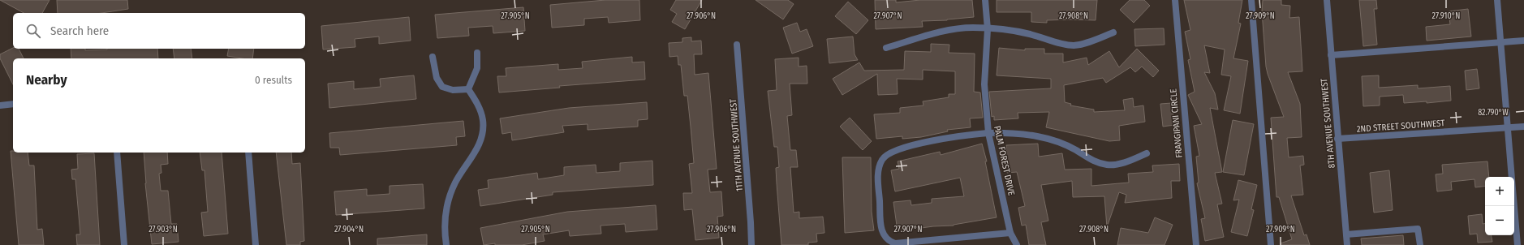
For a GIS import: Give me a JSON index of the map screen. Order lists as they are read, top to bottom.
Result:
{
  "streets": {
    "street": [
      "FRANGIPANI CIRCLE",
      "8TH AVENUE SOUTHWEST",
      "2ND STREET SOUTHWEST",
      "11TH AVENUE SOUTHWEST",
      "PALM FOREST DRIVE"
    ]
  },
  "crossings": [
    ["8TH AVENUE SOUTHWEST", "2ND STREET SOUTHWEST"]
  ],
  "page": {
    "search": "Search here",
    "heading": ["Nearby", "0 results"],
    "map_buttons": ["+", "−"]
  },
  "coordinates": [
    "27.905°N",
    "27.906°N",
    "27.907°N",
    "27.908°N",
    "27.909°N",
    "27.910°N",
    "82.790°W",
    "27.903°N",
    "27.904°N"
  ]
}
